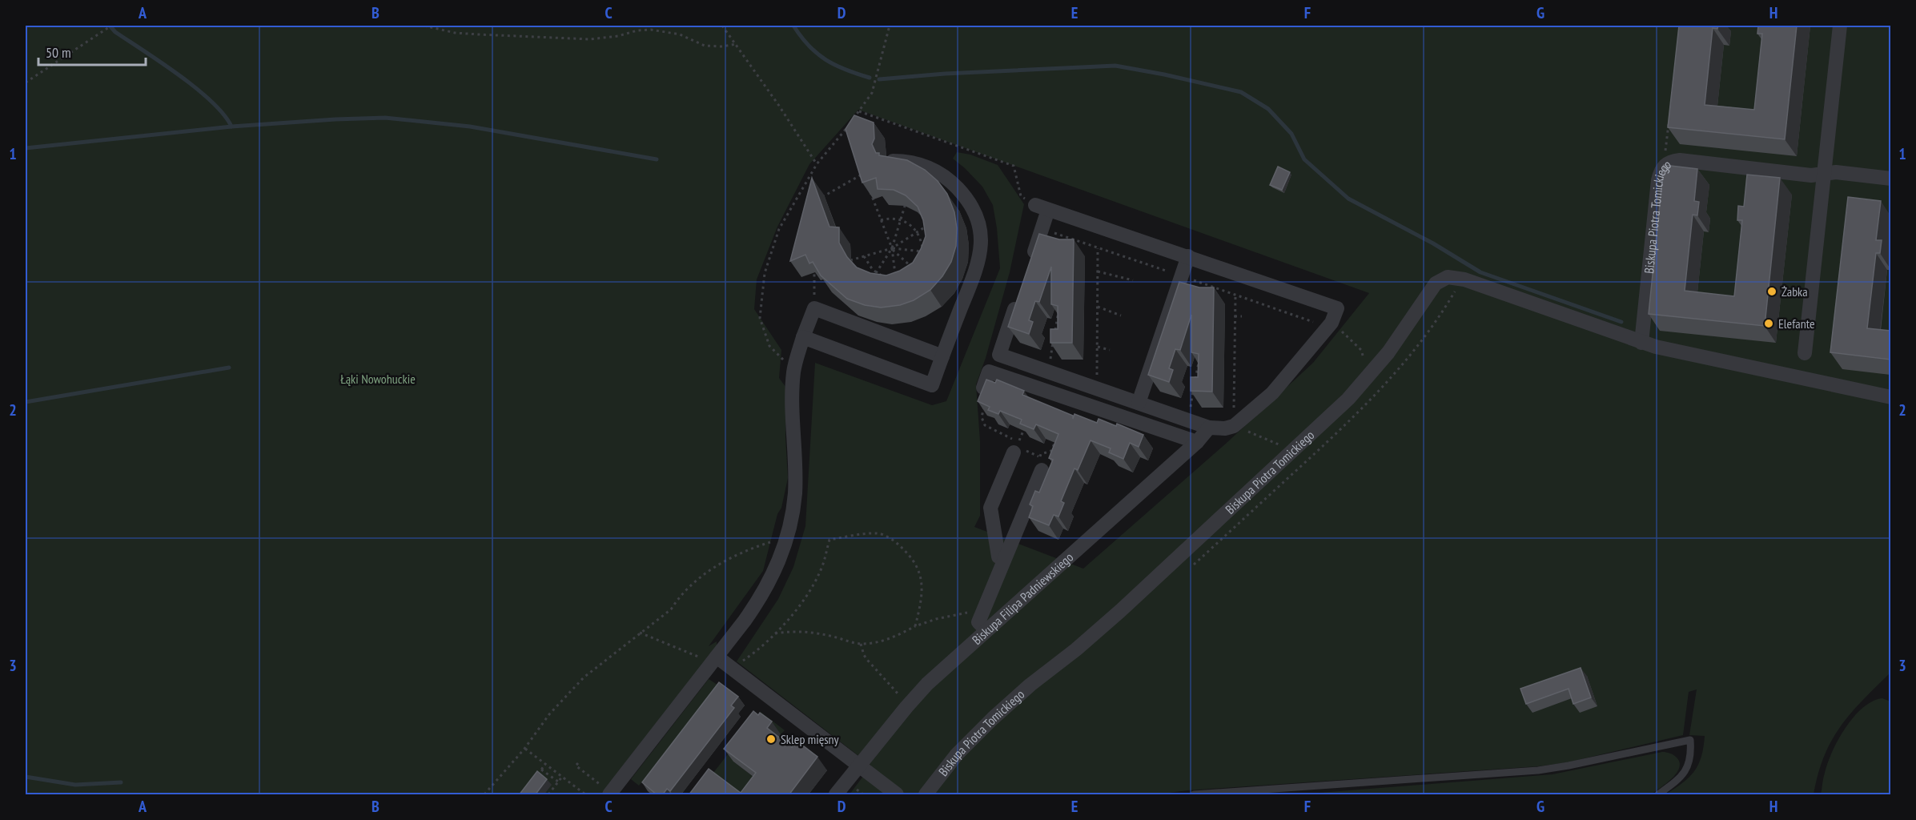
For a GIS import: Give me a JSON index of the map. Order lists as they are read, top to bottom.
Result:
{
  "streets": {
    "street": ["Biskupa Piotra Tomickiego", "Biskupa Filipa Padniewskiego"]
  },
  "parks": ["Łąki Nowohuckie"],
  "places": ["Żabka", "Elefante", "Sklep mięsny"],
  "scale_bar": "50 m",
  "grid": {
    "columns": [
      "A",
      "B",
      "C",
      "D",
      "E",
      "F",
      "G",
      "H"
    ],
    "rows": ["1", "2", "3"]
  }
}
